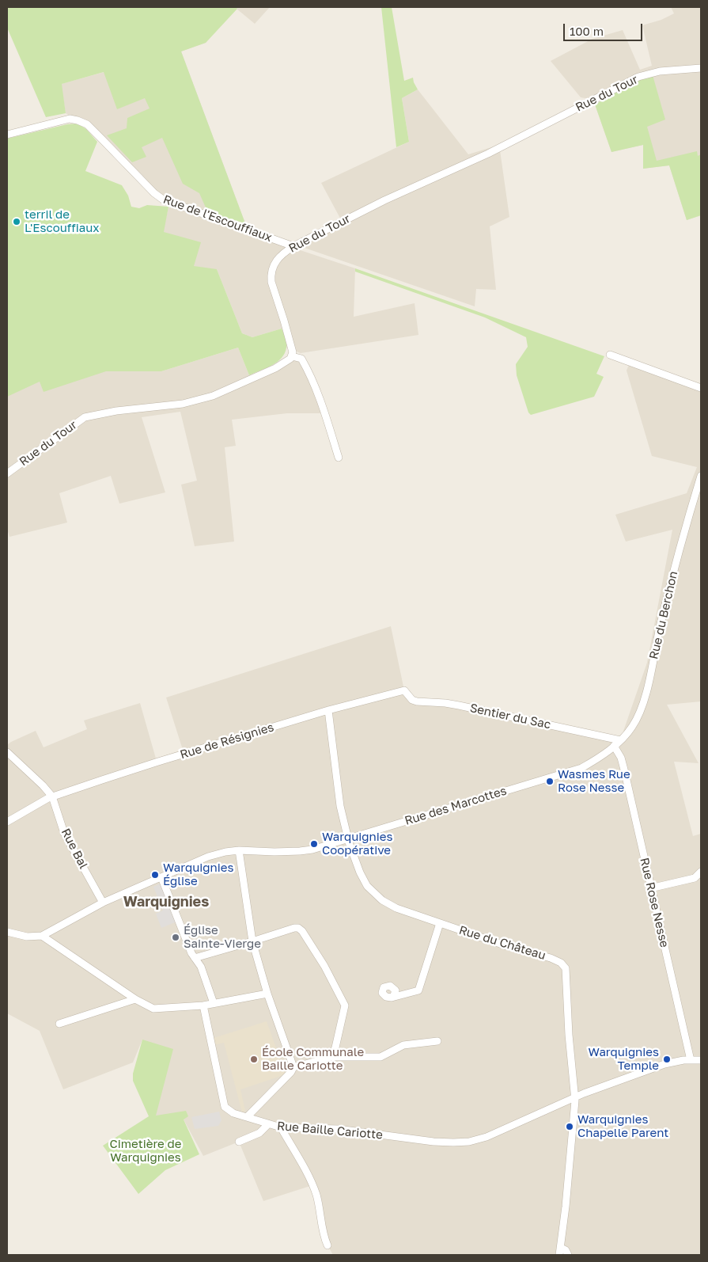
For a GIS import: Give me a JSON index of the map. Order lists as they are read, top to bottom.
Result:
{
  "streets": {
    "street": [
      "Rue du Tour",
      "Rue de l'Escouffiaux",
      "Rue du Berchon",
      "Sentier du Sac",
      "Rue de Résignies",
      "Rue des Marcottes",
      "Rue Bal",
      "Rue Rose Nesse",
      "Rue du Château",
      "Rue Baille Cariotte"
    ]
  },
  "crossings": [
    ["Rue du Tour", "Rue de l'Escouffiaux"],
    ["Rue du Berchon", "Sentier du Sac"],
    ["Rue du Berchon", "Rue des Marcottes"],
    ["Rue du Berchon", "Rue Rose Nesse"],
    ["Sentier du Sac", "Rue de Résignies"],
    ["Rue de Résignies", "Rue Bal"],
    ["Rue des Marcottes", "Rue Bal"],
    ["Rue des Marcottes", "Rue Rose Nesse"],
    ["Rue des Marcottes", "Rue du Château"],
    ["Rue Rose Nesse", "Rue Baille Cariotte"],
    ["Rue du Château", "Rue Baille Cariotte"]
  ],
  "districts": ["Warquignies"],
  "parks": ["Cimetière de Warquignies"],
  "places": [
    "terril de L'Escouffiaux",
    "Wasmes Rue Rose Nesse",
    "Warquignies Coopérative",
    "Warquignies Église",
    "Église Sainte-Vierge",
    "École Communale Baille Cariotte",
    "Warquignies Temple",
    "Warquignies Chapelle Parent"
  ],
  "scale_bar": "100 m"
}
